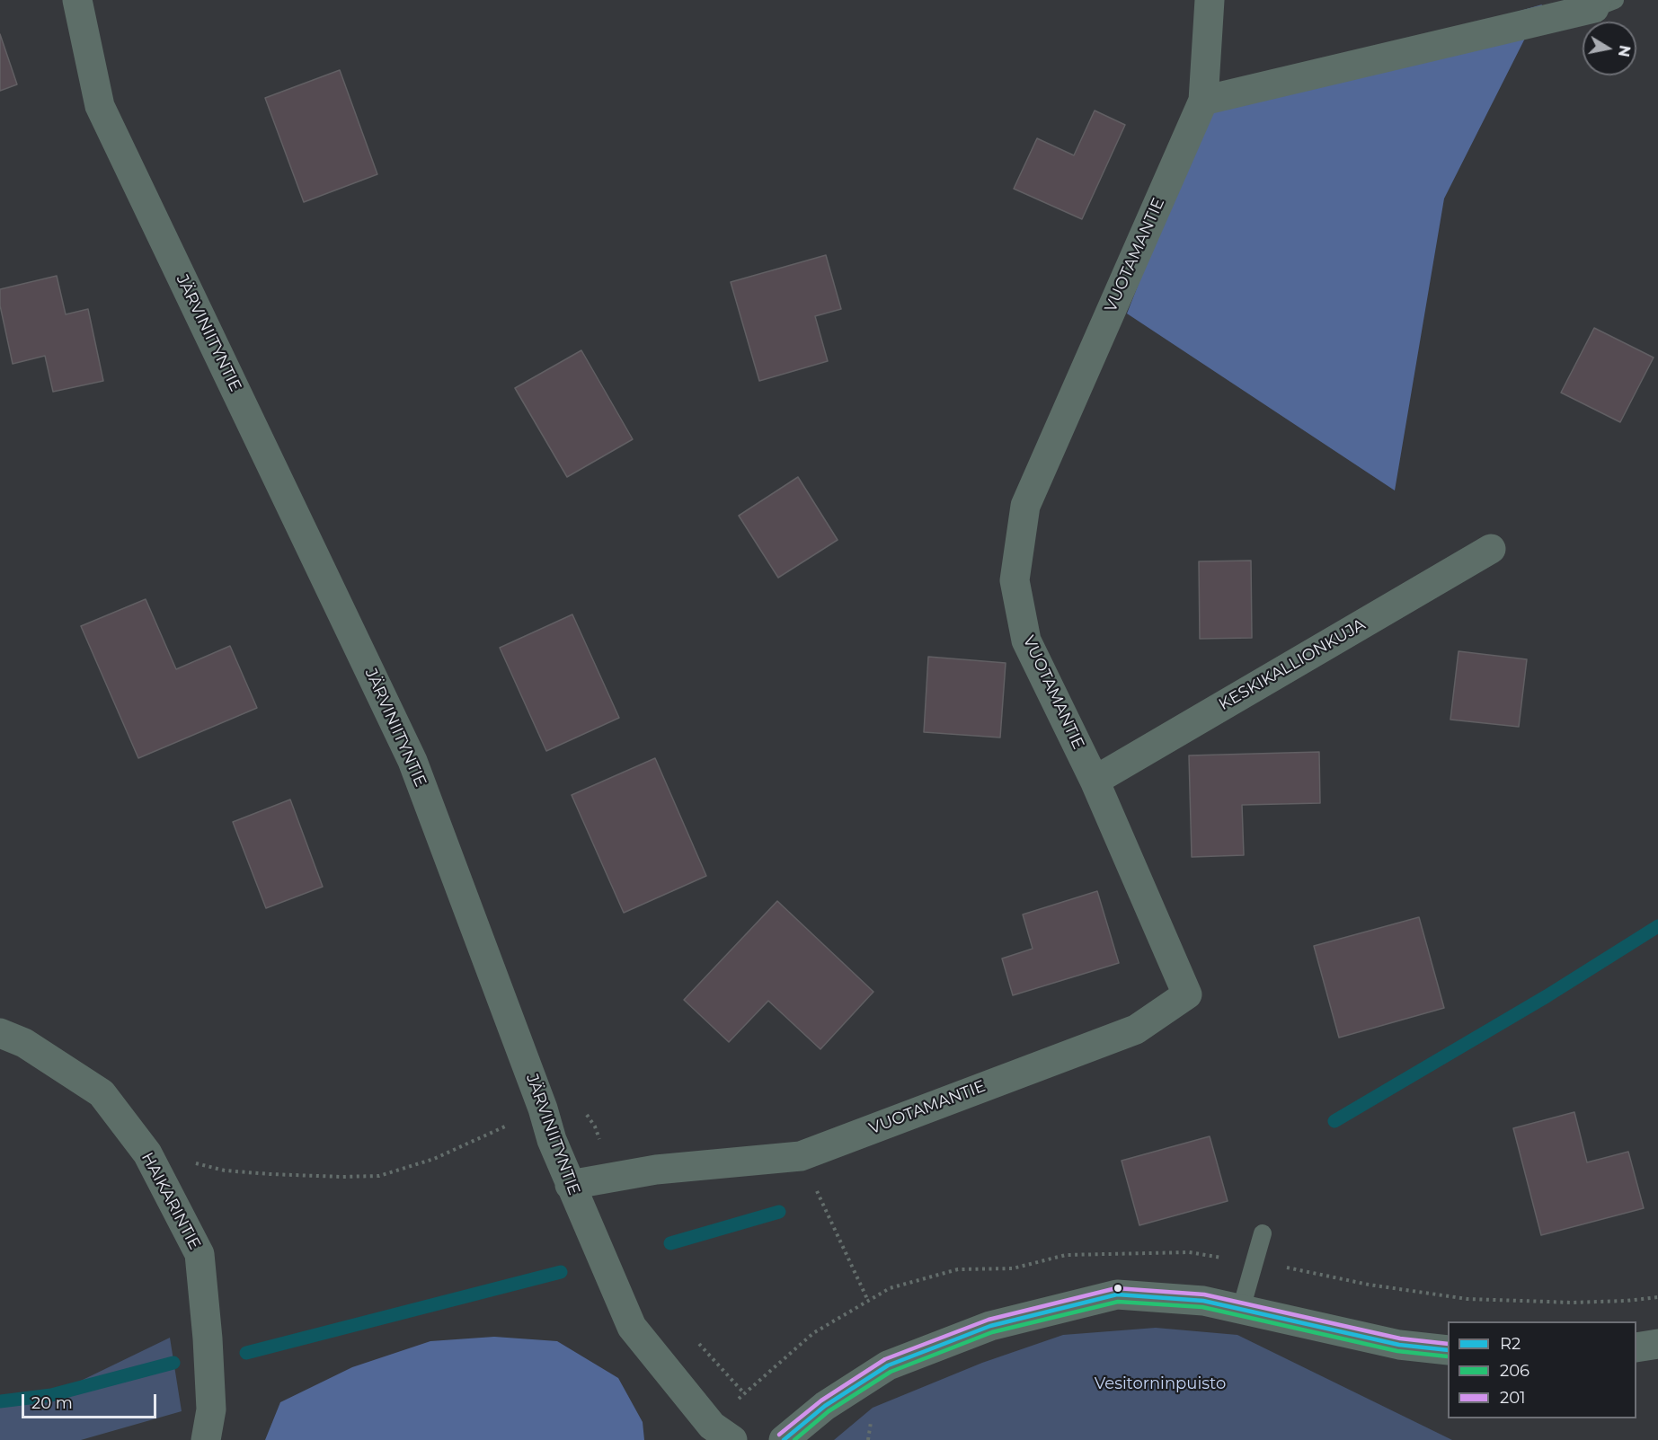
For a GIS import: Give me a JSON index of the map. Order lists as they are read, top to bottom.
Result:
{
  "streets": {
    "street": [
      "VUOTAMANTIE",
      "JÄRVINIITYNTIE",
      "KESKIKALLIONKUJA",
      "HAIKARINTIE"
    ]
  },
  "crossings": [
    ["VUOTAMANTIE", "JÄRVINIITYNTIE"],
    ["VUOTAMANTIE", "KESKIKALLIONKUJA"]
  ],
  "parks": ["Vesitorninpuisto"],
  "lines": ["transit line 201", "transit line R2", "transit line 206"],
  "legend": ["R2", "206", "201"],
  "scale_bar": "20 m",
  "north": "right"
}
